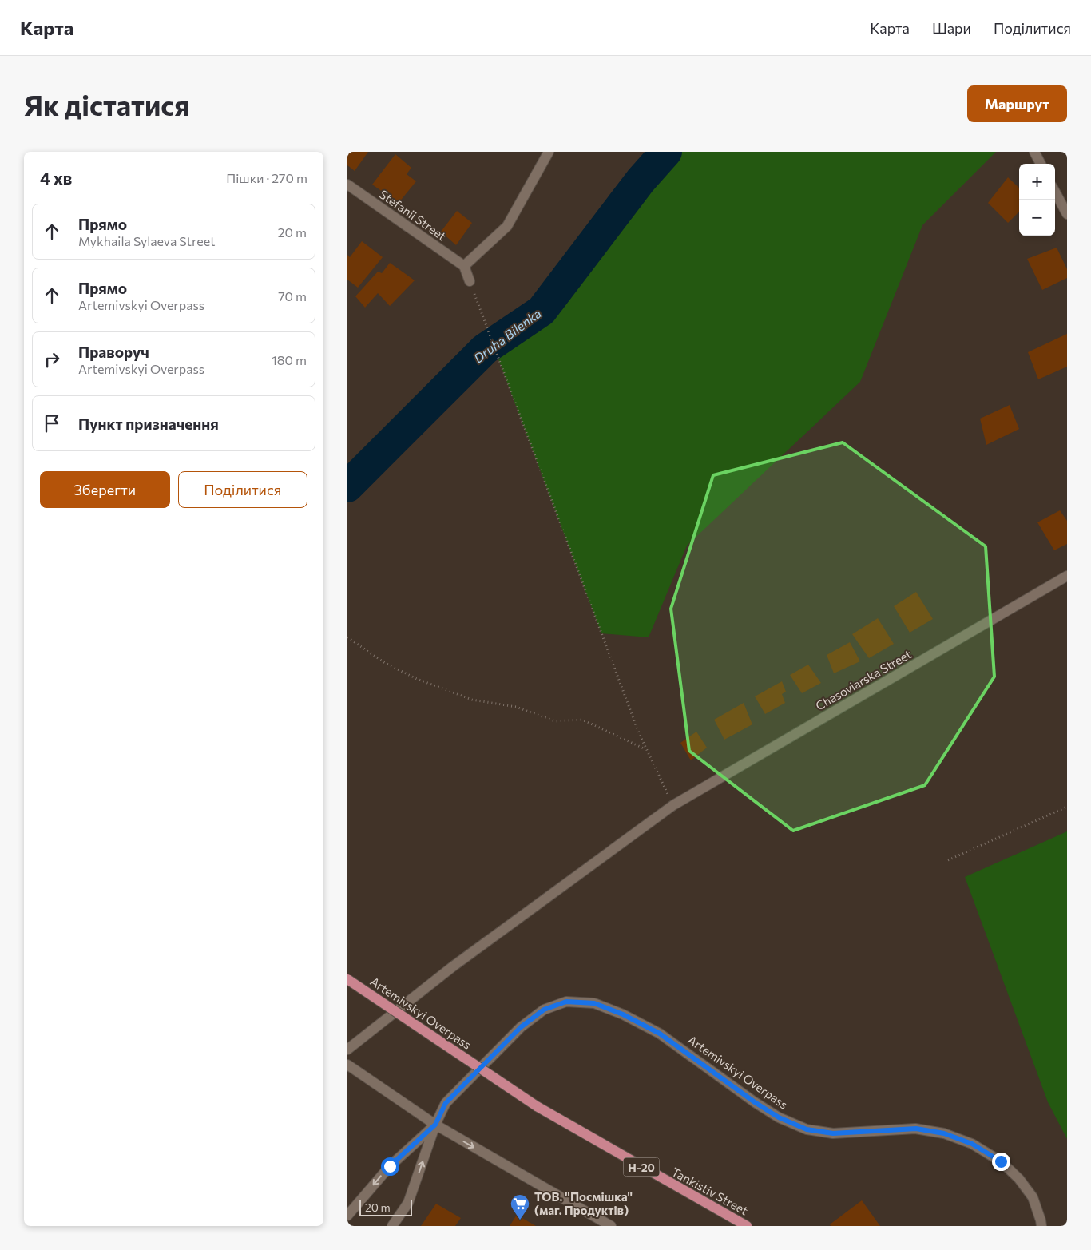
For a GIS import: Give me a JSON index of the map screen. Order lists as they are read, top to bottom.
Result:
{
  "streets": {
    "main road": ["Artemivskyi Overpass", "Н-20", "Tankistiv Street"],
    "street": ["Stefanii Street", "Chasoviarska Street"]
  },
  "crossings": [
    ["Artemivskyi Overpass", "Tankistiv Street"]
  ],
  "water": ["Druha Bilenka"],
  "places": {
    "supermarket": ["ТОВ. \"Посмішка\" (маг. Продуктів)"]
  },
  "scale_bar": "20 m",
  "page": {
    "header": "Карта",
    "nav": ["Карта", "Шари", "Поділитися"],
    "buttons": [
      "Маршрут",
      ["Зберегти", "Поділитися"]
    ],
    "title": "Як дістатися",
    "heading": ["4 хв", "Пішки · 270 m"],
    "map_buttons": ["+", "−"],
    "list": [
      ["Прямо", "Mykhaila Sylaeva Street", "20 m"],
      ["Прямо", "Artemivskyi Overpass", "70 m"],
      ["Праворуч", "Artemivskyi Overpass", "180 m"],
      "Пункт призначення"
    ],
    "scale": "20 m"
  }
}
